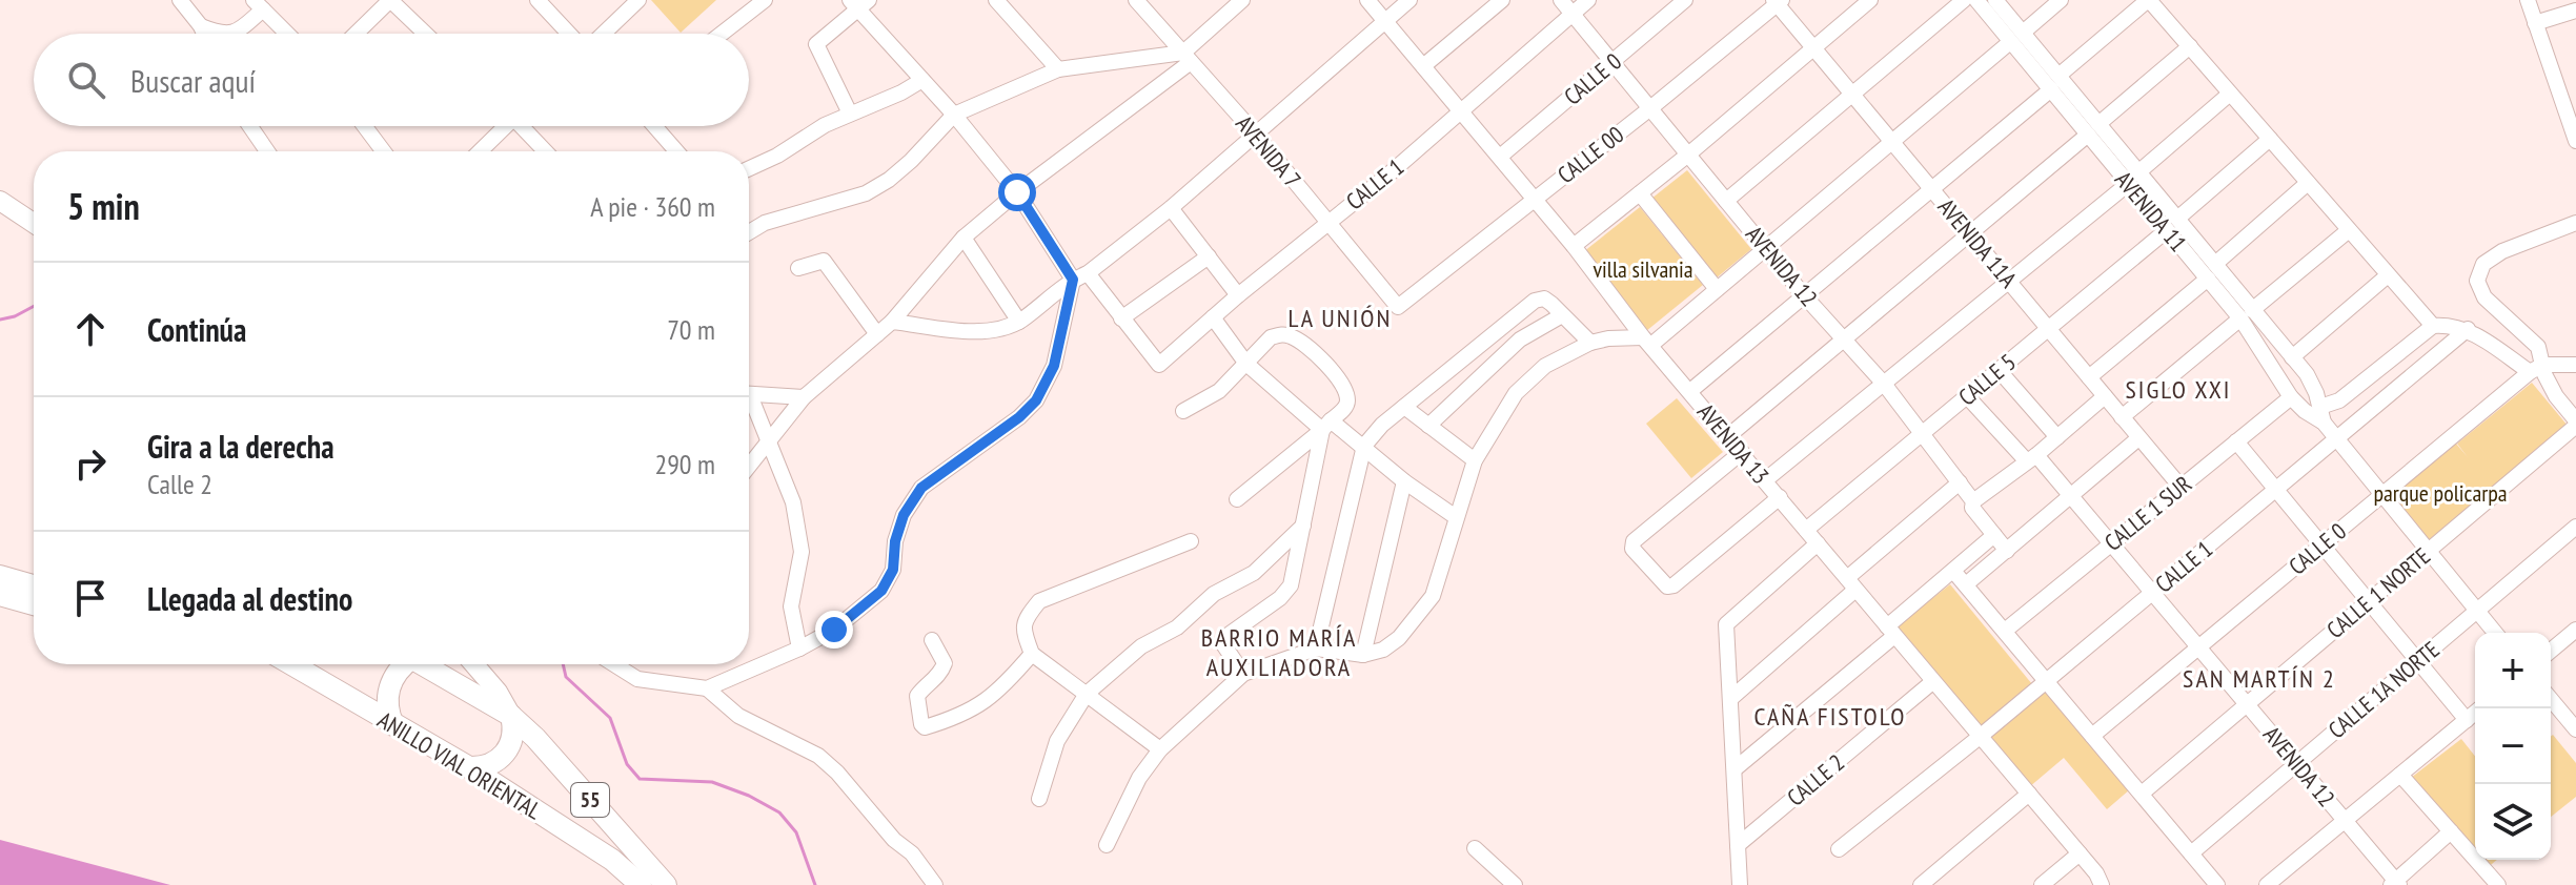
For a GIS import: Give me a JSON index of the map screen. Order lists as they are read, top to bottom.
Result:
{
  "streets": {
    "highway": ["ANILLO VIAL ORIENTAL", "55"],
    "street": [
      "CALLE 0",
      "AVENIDA 7",
      "CALLE 00",
      "CALLE 1",
      "AVENIDA 11",
      "AVENIDA 11A",
      "AVENIDA 12",
      "CALLE 5",
      "AVENIDA 13",
      "CALLE 1 SUR",
      "CALLE 1 NORTE",
      "CALLE 1A NORTE",
      "CALLE 2"
    ]
  },
  "crossings": [
    ["CALLE 0", "AVENIDA 11"],
    ["CALLE 0", "AVENIDA 12"],
    ["CALLE 0", "AVENIDA 13"],
    ["AVENIDA 7", "CALLE 00"],
    ["AVENIDA 7", "CALLE 1"],
    ["CALLE 00", "AVENIDA 11A"],
    ["CALLE 00", "AVENIDA 12"],
    ["CALLE 00", "AVENIDA 13"],
    ["CALLE 1", "AVENIDA 11"],
    ["CALLE 1", "AVENIDA 12"],
    ["CALLE 1", "AVENIDA 13"],
    ["AVENIDA 11", "CALLE 5"],
    ["AVENIDA 11", "CALLE 1 SUR"],
    ["AVENIDA 11", "CALLE 1 NORTE"],
    ["AVENIDA 11", "CALLE 1A NORTE"],
    ["AVENIDA 11A", "CALLE 5"],
    ["AVENIDA 11A", "CALLE 1 SUR"],
    ["AVENIDA 12", "CALLE 5"],
    ["AVENIDA 12", "CALLE 1 SUR"],
    ["AVENIDA 12", "CALLE 1 NORTE"],
    ["AVENIDA 12", "CALLE 1A NORTE"],
    ["CALLE 5", "AVENIDA 13"],
    ["AVENIDA 13", "CALLE 2"]
  ],
  "districts": [
    "LA UNIÓN",
    "SIGLO XXI",
    "BARRIO MARÍA AUXILIADORA",
    "SAN MARTÍN 2",
    "CAÑA FISTOLO"
  ],
  "parks": ["villa silvania", "parque policarpa"],
  "page": {
    "search": "Buscar aquí",
    "heading": ["5 min", "A pie · 360 m"],
    "list": [
      ["Continúa", "70 m"],
      ["Gira a la derecha", "Calle 2", "290 m"],
      "Llegada al destino"
    ],
    "map_buttons": ["+", "−"]
  }
}
